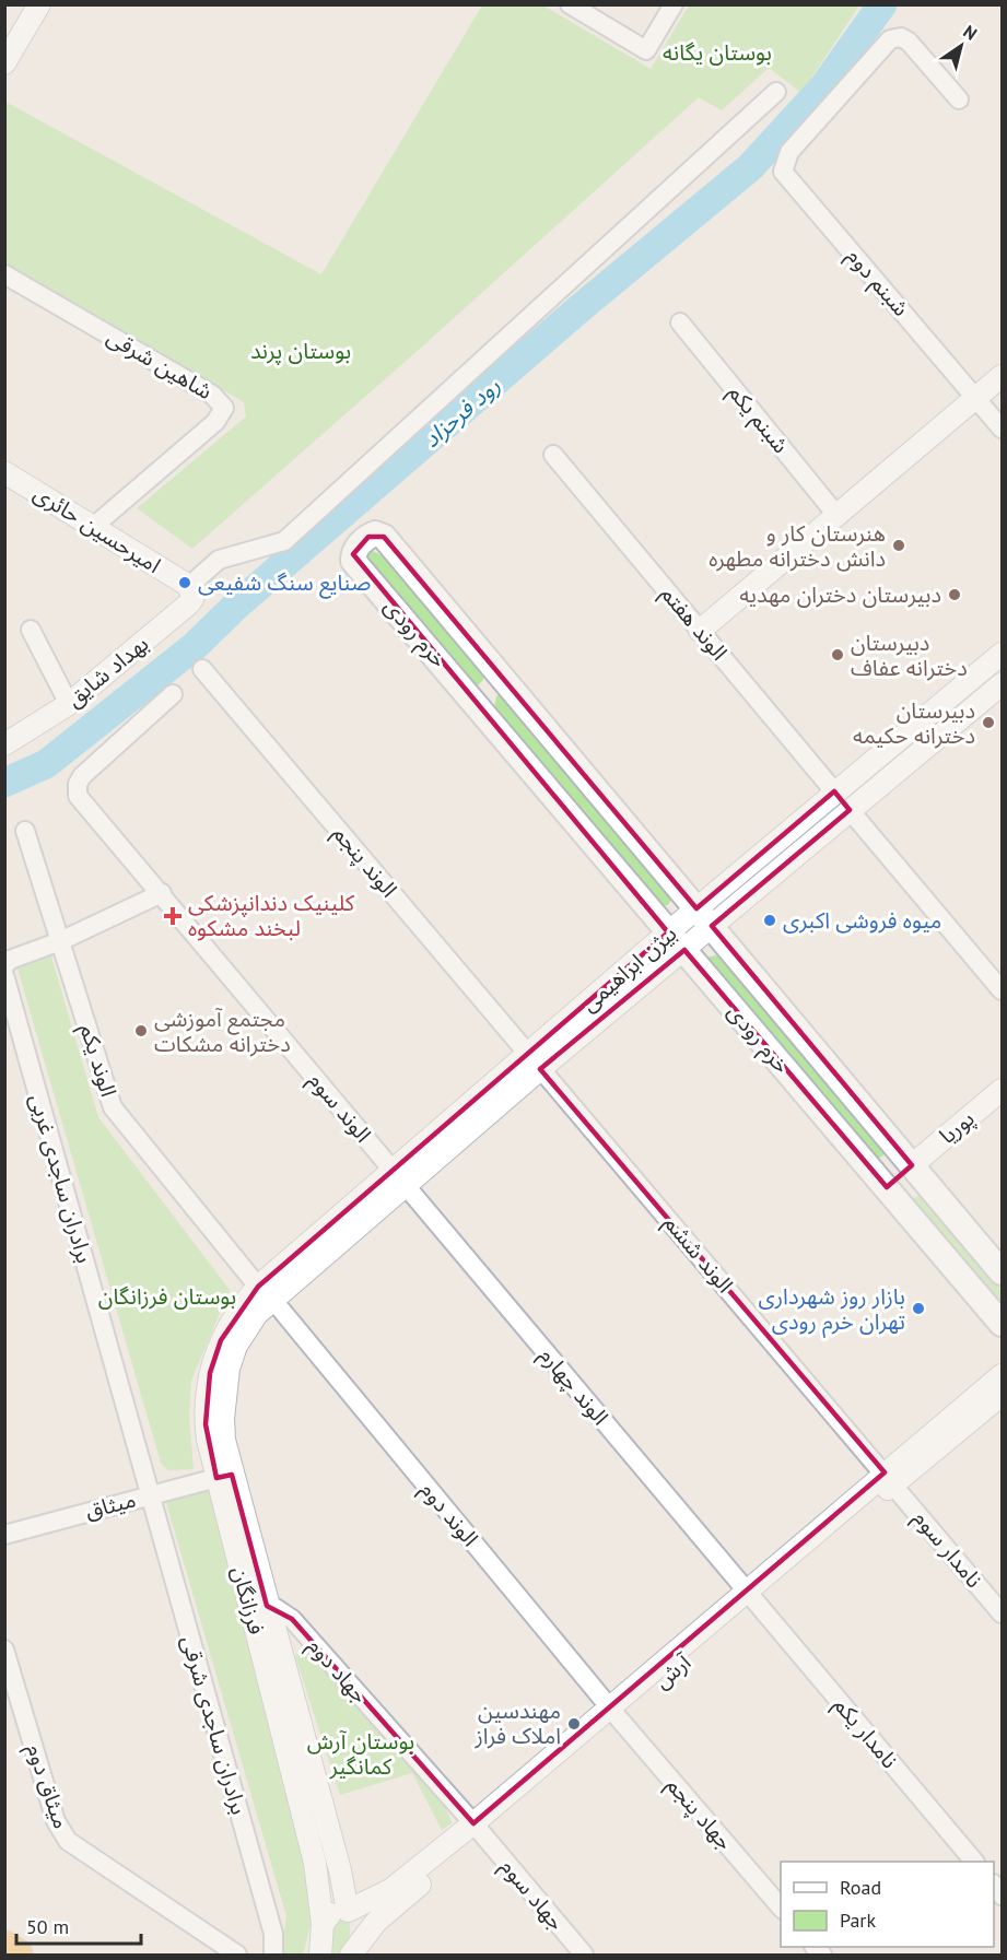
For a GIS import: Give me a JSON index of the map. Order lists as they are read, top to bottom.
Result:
{
  "streets": {
    "main road": ["خرم رودی"],
    "street": [
      "شبنم دوم",
      "شاهین شرقی",
      "شبنم یکم",
      "امیرحسین حائری",
      "الوند هفتم",
      "بهداد شایق",
      "الوند پنجم",
      "بیژن ابراهیمی",
      "الوند یکم",
      "الوند سوم",
      "پوریا",
      "برادران ساجدی غربی",
      "الوند ششم",
      "الوند چهارم",
      "میثاق",
      "الوند دوم",
      "نامدار سوم",
      "فرزانگان",
      "جهاد دوم",
      "آرش",
      "برادران ساجدی شرقی",
      "نامدار یکم",
      "میثاق دوم",
      "جهاد پنجم",
      "جهاد سوم"
    ]
  },
  "crossings": [
    ["شاهین شرقی", "امیرحسین حائری"],
    ["امیرحسین حائری", "بهداد شایق"],
    ["الوند هفتم", "بیژن ابراهیمی"],
    ["خرم رودی", "بیژن ابراهیمی"],
    ["خرم رودی", "پوریا"],
    ["الوند پنجم", "بیژن ابراهیمی"],
    ["الوند پنجم", "الوند ششم"],
    ["بیژن ابراهیمی", "الوند یکم"],
    ["بیژن ابراهیمی", "الوند سوم"],
    ["بیژن ابراهیمی", "الوند ششم"],
    ["بیژن ابراهیمی", "الوند چهارم"],
    ["بیژن ابراهیمی", "الوند دوم"],
    ["بیژن ابراهیمی", "فرزانگان"],
    ["الوند یکم", "الوند دوم"],
    ["الوند یکم", "فرزانگان"],
    ["الوند سوم", "الوند چهارم"],
    ["برادران ساجدی غربی", "میثاق"],
    ["برادران ساجدی غربی", "برادران ساجدی شرقی"],
    ["الوند ششم", "نامدار سوم"],
    ["الوند ششم", "آرش"],
    ["الوند چهارم", "آرش"],
    ["الوند چهارم", "نامدار یکم"],
    ["میثاق", "فرزانگان"],
    ["میثاق", "برادران ساجدی شرقی"],
    ["الوند دوم", "فرزانگان"],
    ["الوند دوم", "آرش"],
    ["الوند دوم", "جهاد پنجم"],
    ["نامدار سوم", "آرش"],
    ["فرزانگان", "جهاد دوم"],
    ["فرزانگان", "آرش"],
    ["جهاد دوم", "آرش"],
    ["جهاد دوم", "جهاد سوم"],
    ["آرش", "نامدار یکم"],
    ["آرش", "جهاد پنجم"],
    ["آرش", "جهاد سوم"]
  ],
  "water": ["رود فرحزاد"],
  "parks": [
    "بوستان یگانه",
    "بوستان پرند",
    "بوستان فرزانگان",
    "بوستان آرش کمانگیر"
  ],
  "places": {
    "other": [
      "هنرستان کار و دانش دخترانه مطهره",
      "صنایع سنگ شفیعی",
      "دبیرستان دختران مهدیه",
      "دبیرستان دخترانه عفاف",
      "دبیرستان دخترانه حکیمه",
      "میوه فروشی اکبری",
      "مجتمع آموزشی دخترانه مشکات",
      "بازار روز شهرداری تهران خرم رودی",
      "مهندسین املاک فراز"
    ],
    "health": ["کلینیک دندانپزشکی لبخند مشکوه"]
  },
  "legend": ["Road", "Park"],
  "scale_bar": "50 m",
  "north": "top right"
}
